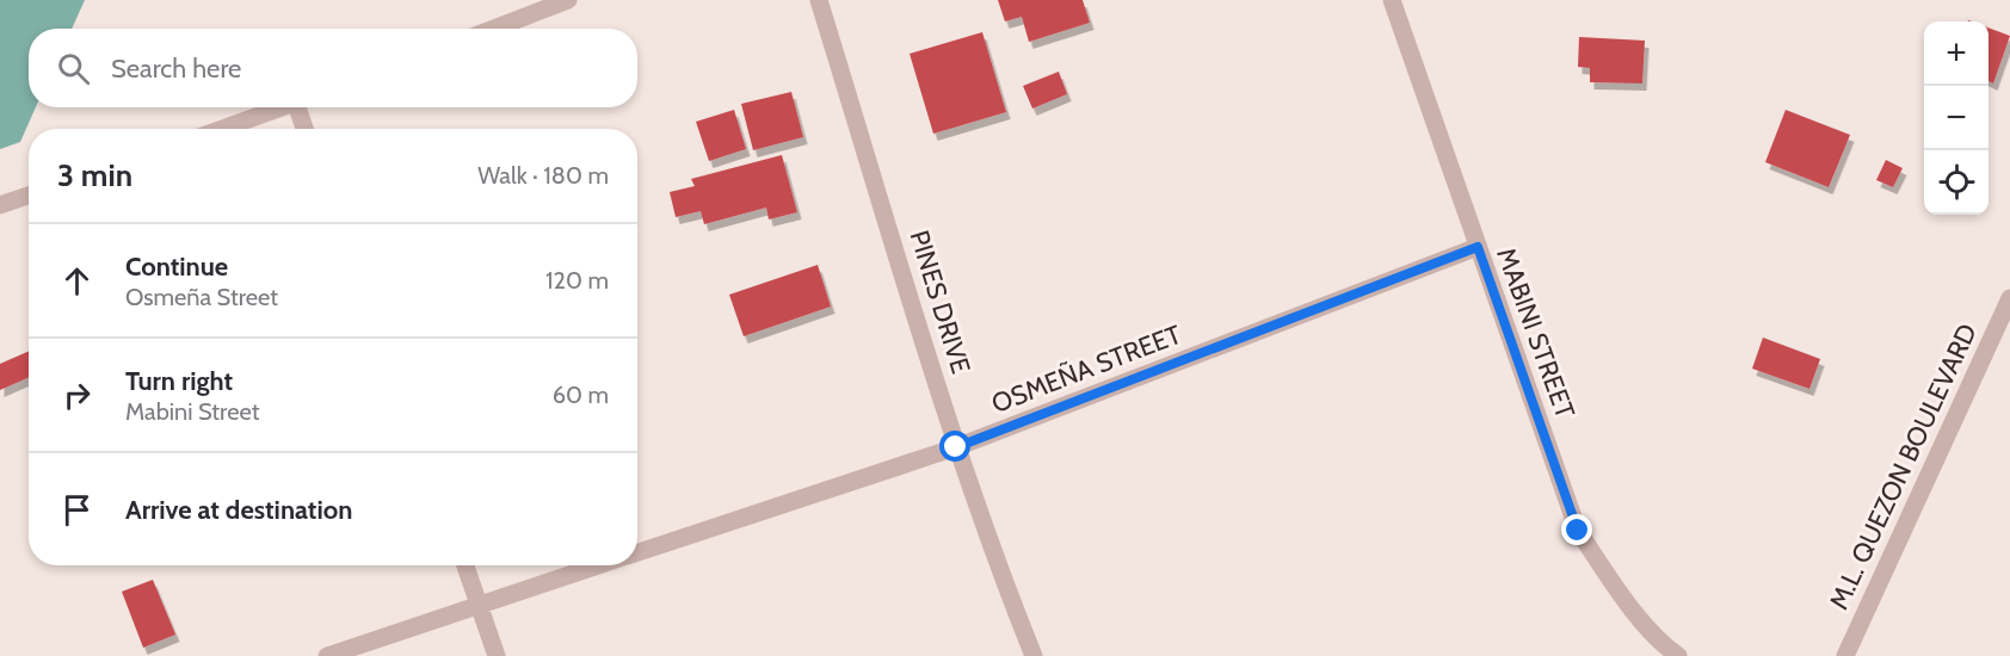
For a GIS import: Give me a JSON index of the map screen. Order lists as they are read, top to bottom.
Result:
{
  "streets": {
    "street": [
      "PINES DRIVE",
      "MABINI STREET",
      "OSMEÑA STREET",
      "M.L. QUEZON BOULEVARD"
    ]
  },
  "crossings": [
    ["PINES DRIVE", "OSMEÑA STREET"],
    ["MABINI STREET", "OSMEÑA STREET"]
  ],
  "page": {
    "map_buttons": ["+", "−"],
    "search": "Search here",
    "heading": ["3 min", "Walk · 180 m"],
    "list": [
      ["Continue", "Osmeña Street", "120 m"],
      ["Turn right", "Mabini Street", "60 m"],
      "Arrive at destination"
    ]
  }
}
